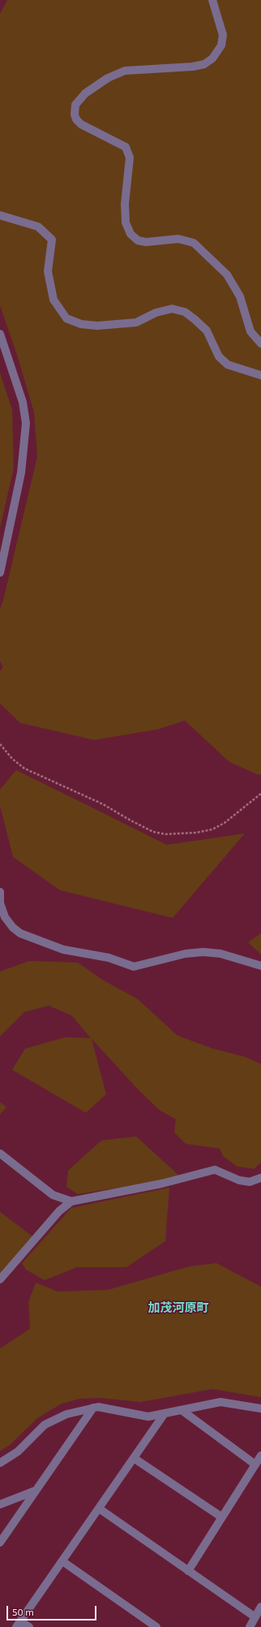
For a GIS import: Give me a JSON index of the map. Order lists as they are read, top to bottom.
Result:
{
  "districts": ["加茂河原町"],
  "scale_bar": "50 m"
}
